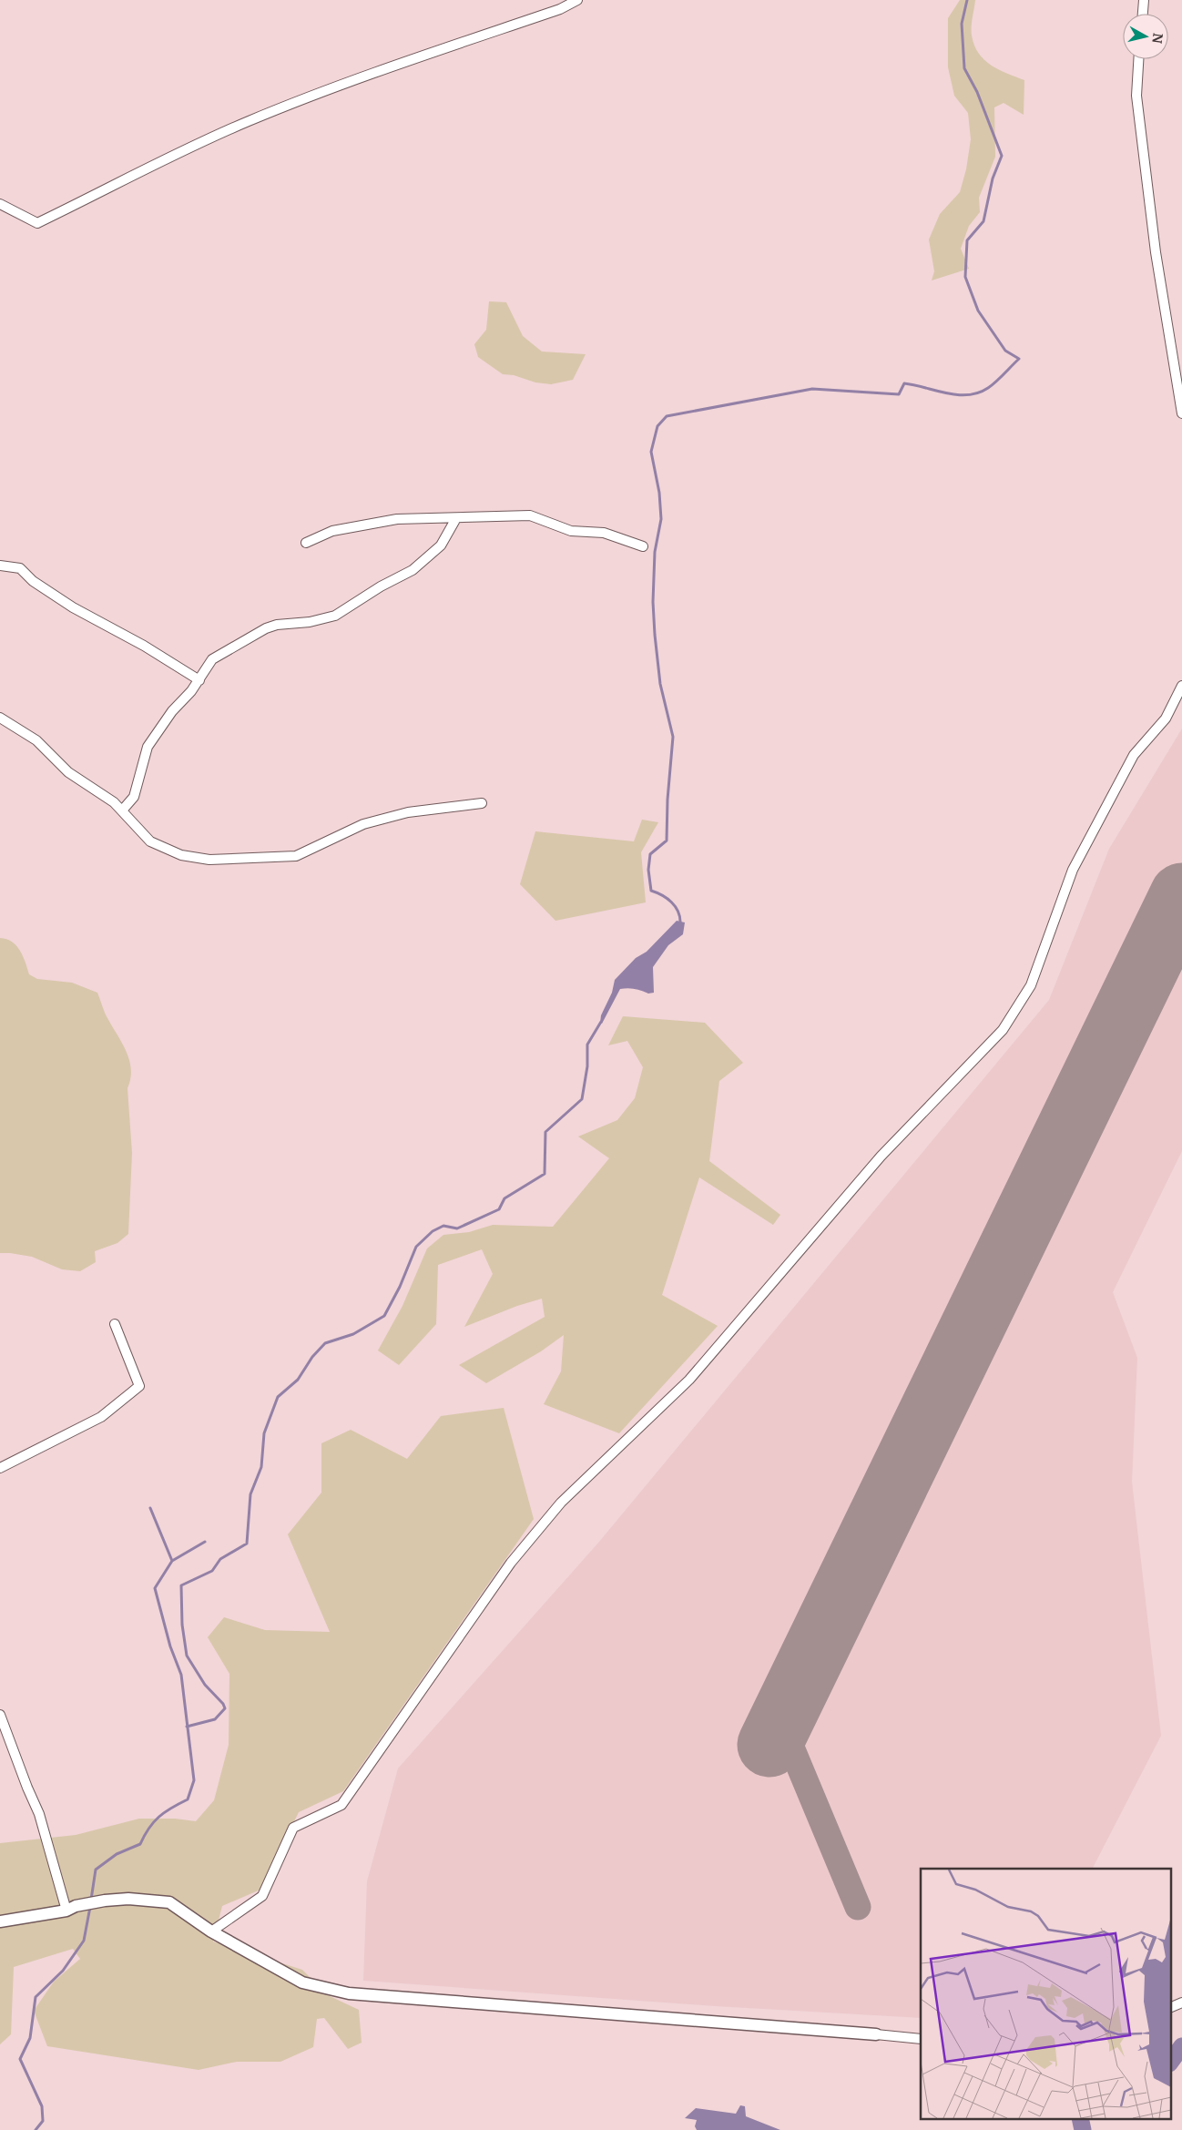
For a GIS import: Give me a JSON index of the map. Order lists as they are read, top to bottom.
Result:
{
  "north": "right"
}
